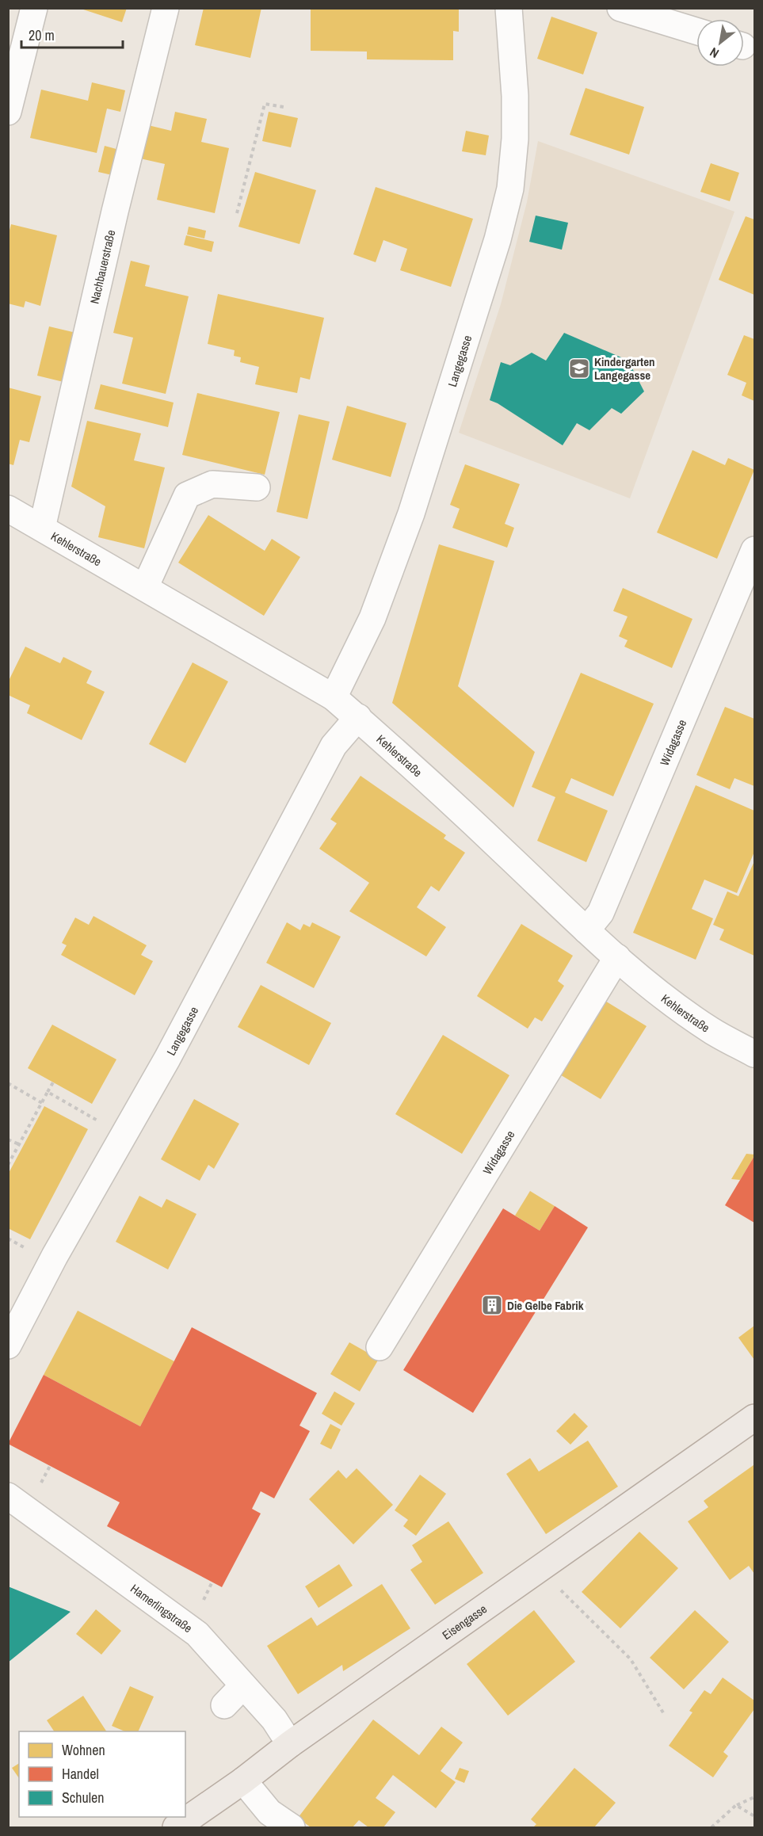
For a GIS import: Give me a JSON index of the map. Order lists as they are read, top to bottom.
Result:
{
  "streets": {
    "main road": ["Eisengasse"],
    "street": [
      "Nachbauerstraße",
      "Langegasse",
      "Kehlerstraße",
      "Widagasse",
      "Hamerlingstraße"
    ]
  },
  "crossings": [
    ["Nachbauerstraße", "Kehlerstraße"],
    ["Langegasse", "Kehlerstraße"],
    ["Kehlerstraße", "Widagasse"],
    ["Hamerlingstraße", "Eisengasse"]
  ],
  "places": {
    "school or university": ["Kindergarten Langegasse"],
    "building": ["Die Gelbe Fabrik"]
  },
  "legend": ["Wohnen", "Handel", "Schulen"],
  "scale_bar": "20 m",
  "north": "bottom left"
}
